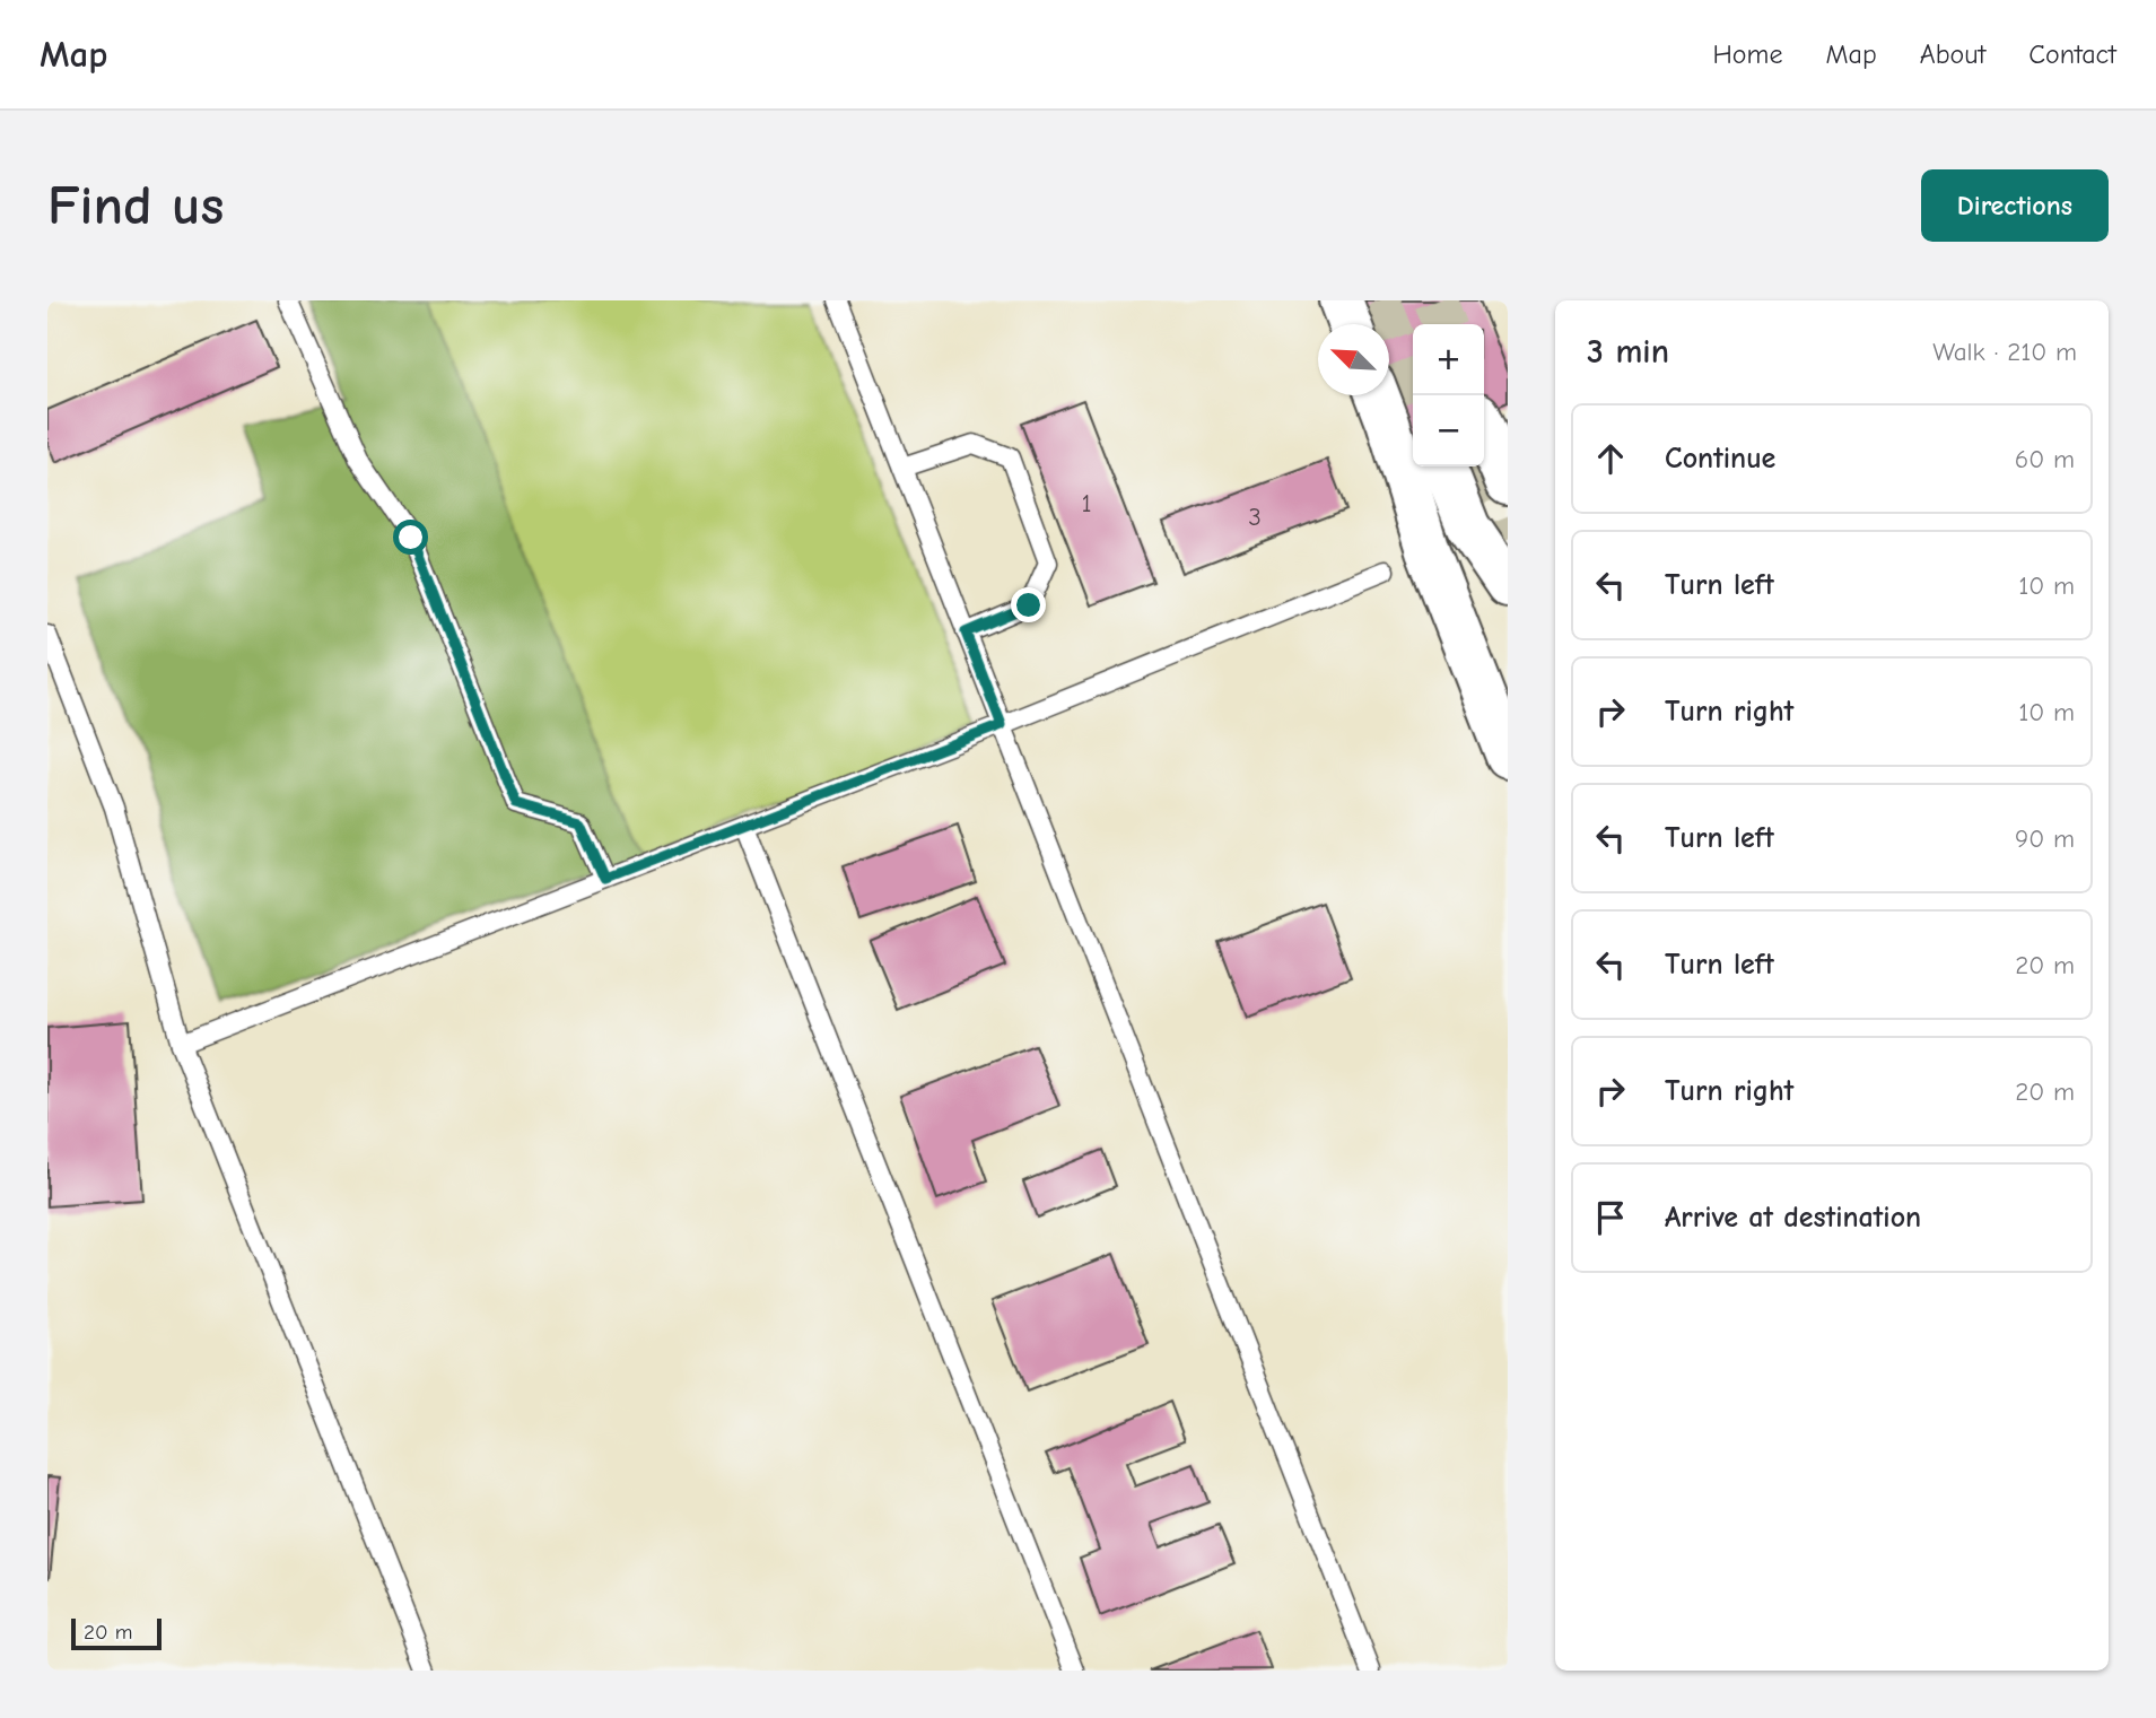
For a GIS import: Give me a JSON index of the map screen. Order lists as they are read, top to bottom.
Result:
{
  "house_numbers": ["1", "3"],
  "scale_bar": "20 m",
  "north": "top left",
  "page": {
    "header": "Map",
    "nav": [
      "Home",
      "Map",
      "About",
      "Contact"
    ],
    "buttons": "Directions",
    "title": "Find us",
    "heading": ["3 min", "Walk · 210 m"],
    "map_buttons": ["+", "−"],
    "list": [
      ["Continue", "60 m"],
      ["Turn left", "10 m"],
      ["Turn right", "10 m"],
      ["Turn left", "90 m"],
      ["Turn left", "20 m"],
      ["Turn right", "20 m"],
      "Arrive at destination"
    ],
    "scale": "20 m"
  }
}
